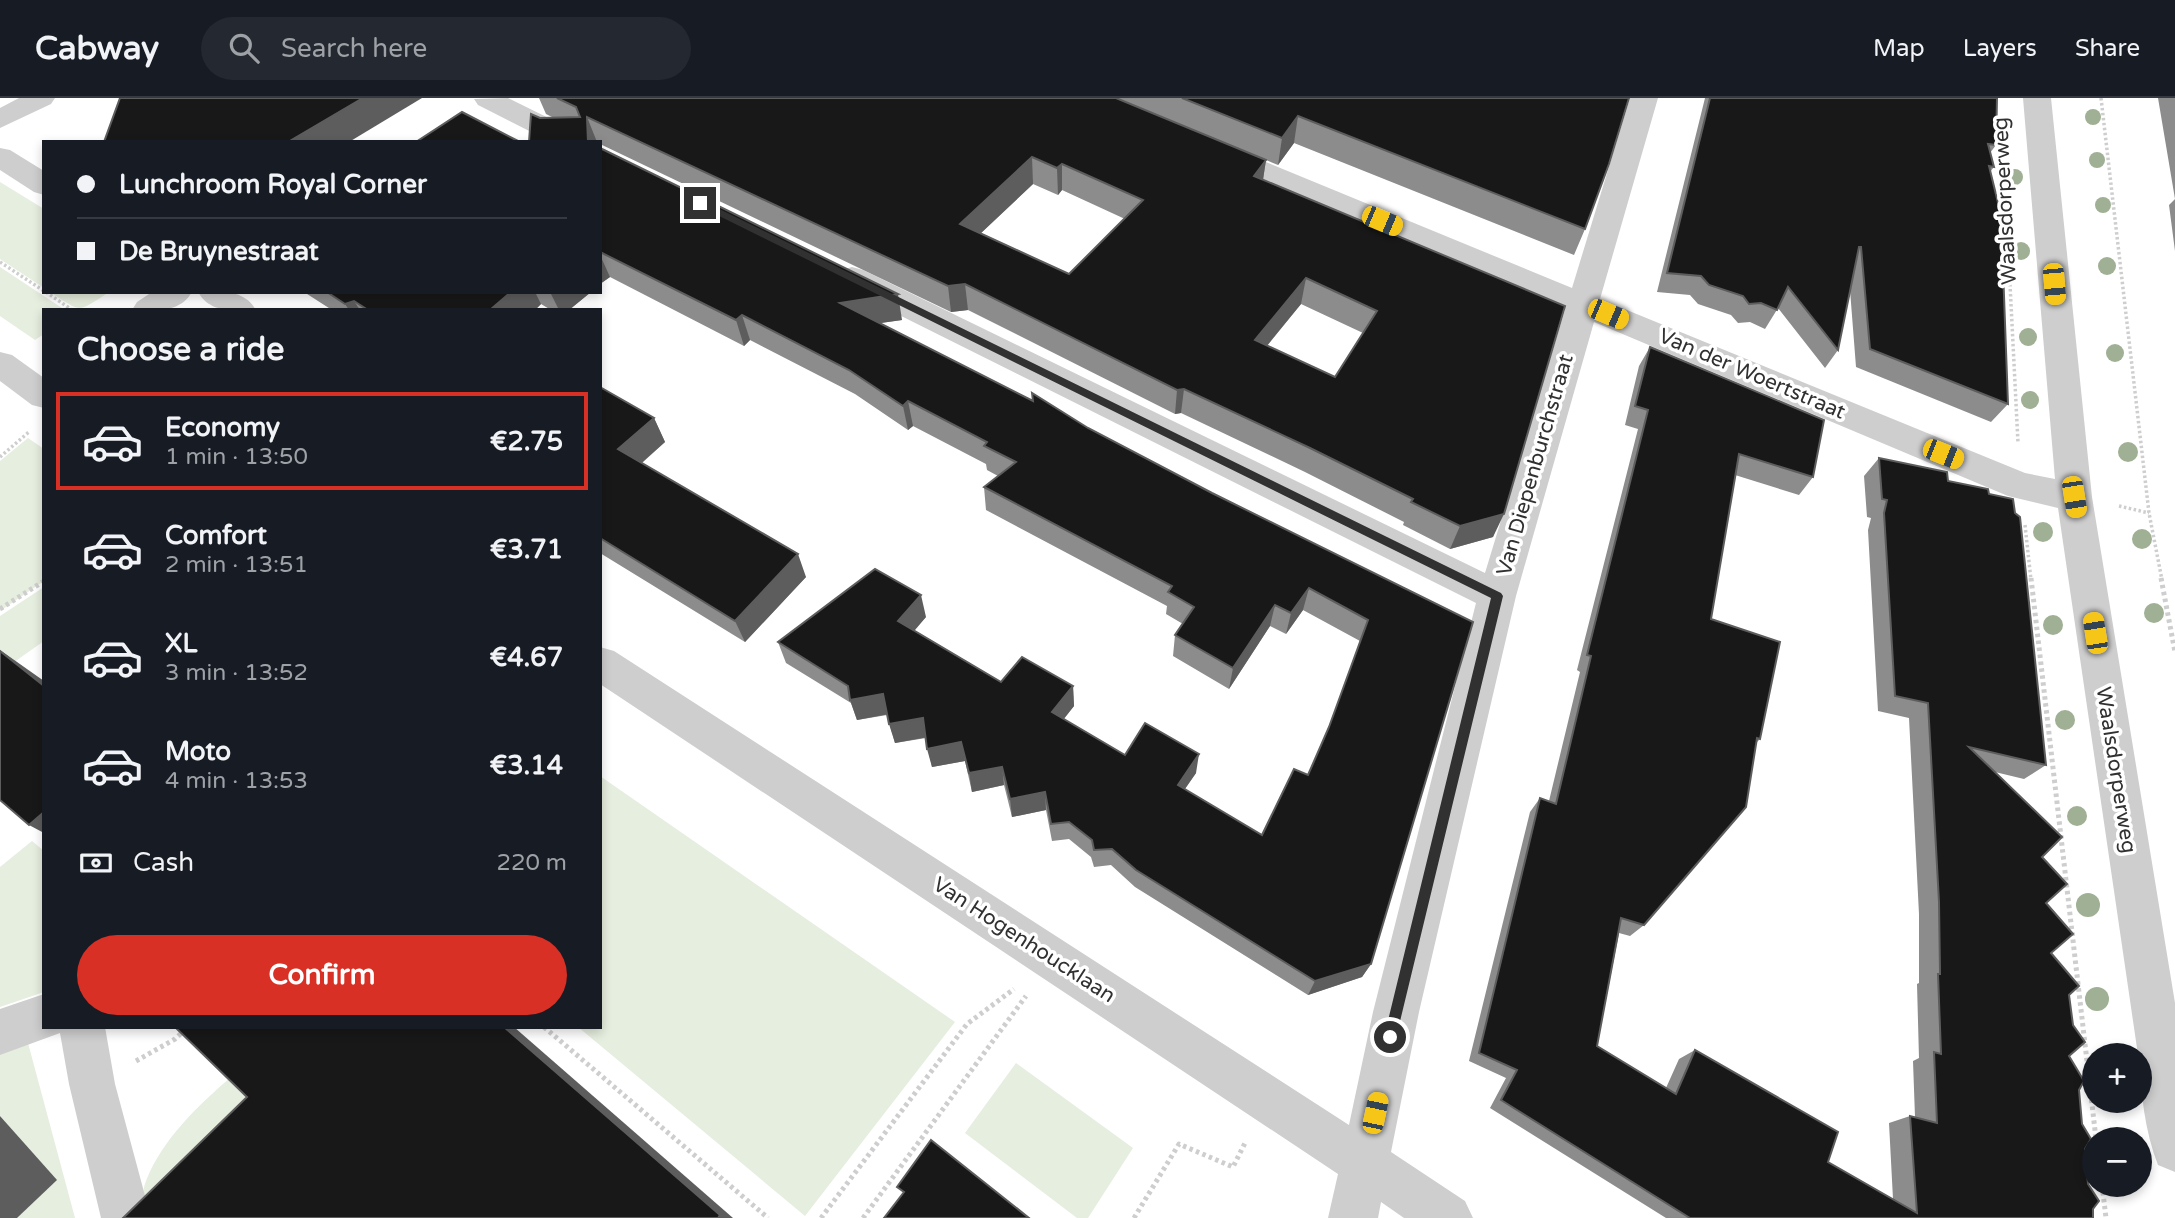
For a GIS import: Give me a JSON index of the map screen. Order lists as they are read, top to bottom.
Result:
{
  "streets": {
    "street": [
      "Waalsdorperweg",
      "Van der Woertstraat",
      "Van Diepenburchstraat",
      "Van Hogenhoucklaan"
    ]
  },
  "crossings": [
    ["Waalsdorperweg", "Van der Woertstraat"],
    ["Van der Woertstraat", "Van Diepenburchstraat"],
    ["Van Diepenburchstraat", "Van Hogenhoucklaan"]
  ],
  "page": {
    "header": "Cabway",
    "search": "Search here",
    "nav": ["Map", "Layers", "Share"],
    "banner": ["Lunchroom Royal Corner", "De Bruynestraat"],
    "heading": "Choose a ride",
    "list": [
      {
        "name": "Economy",
        "note": "1 min · 13:50",
        "value": "€2.75"
      },
      {
        "name": "Comfort",
        "note": "2 min · 13:51",
        "value": "€3.71"
      },
      {
        "name": "XL",
        "note": "3 min · 13:52",
        "value": "€4.67"
      },
      {
        "name": "Moto",
        "note": "4 min · 13:53",
        "value": "€3.14"
      }
    ],
    "pay": ["Cash", "220 m"],
    "buttons": "Confirm",
    "map_buttons": ["+", "−"]
  }
}
